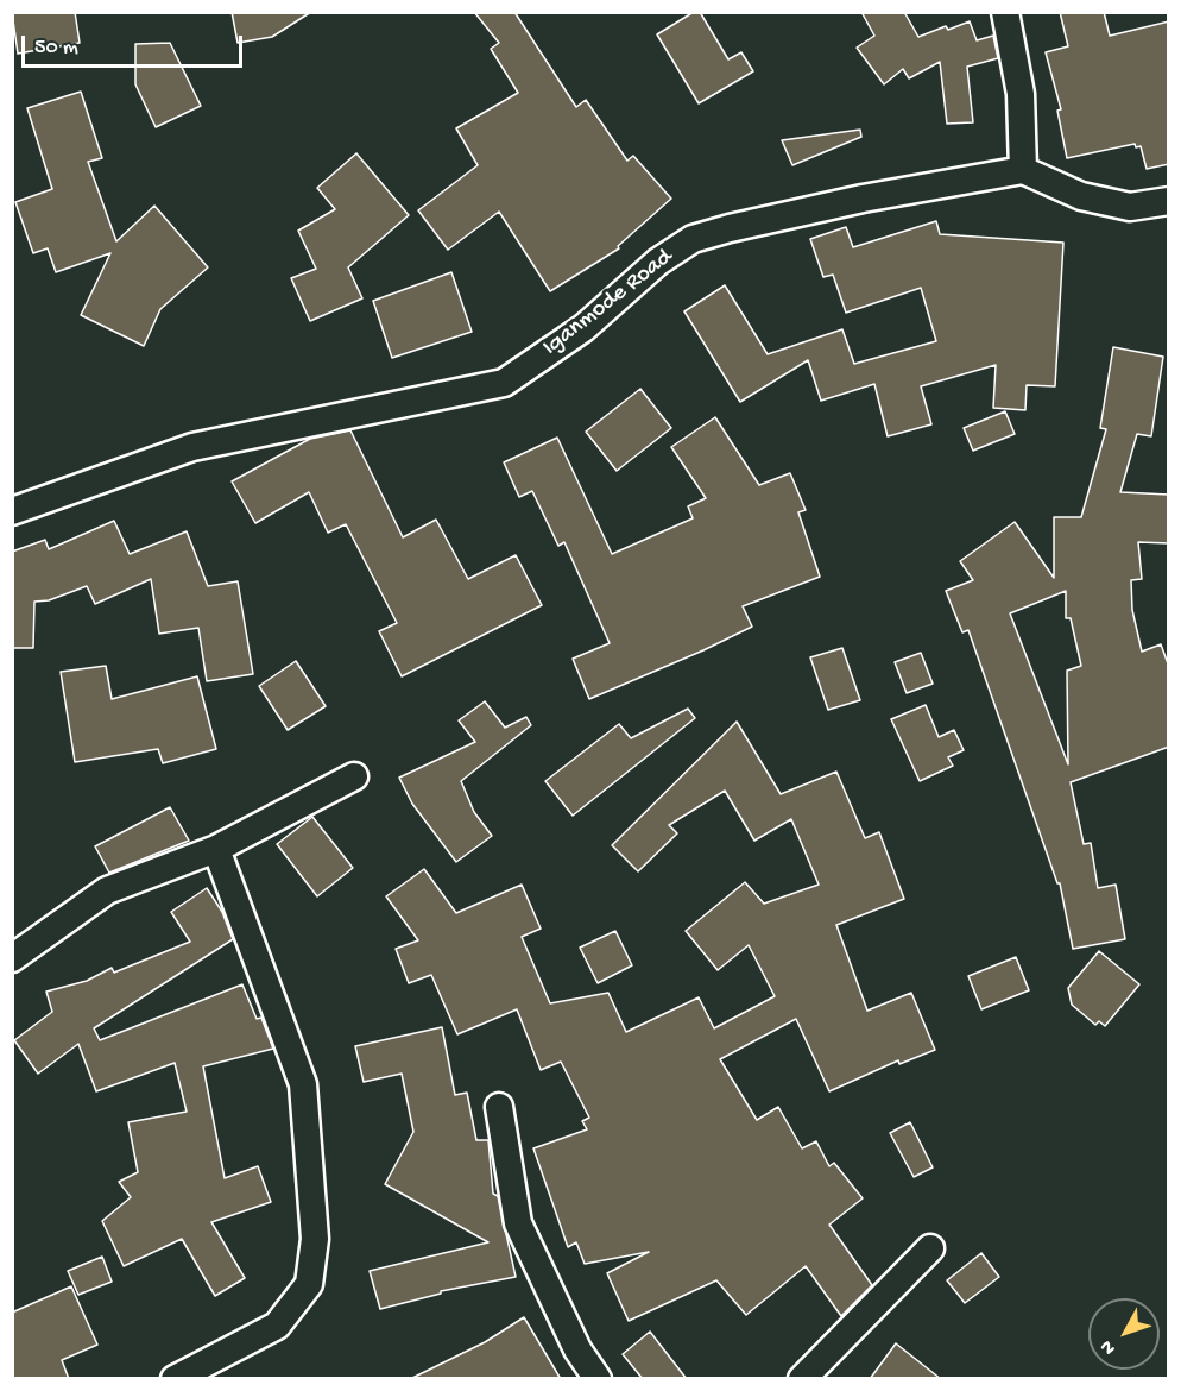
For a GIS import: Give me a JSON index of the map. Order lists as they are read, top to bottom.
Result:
{
  "streets": {
    "street": ["Iganmode Road"]
  },
  "scale_bar": "50 m",
  "north": "bottom left"
}
